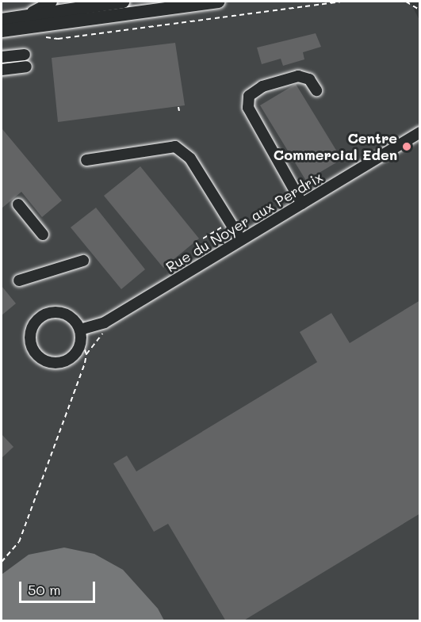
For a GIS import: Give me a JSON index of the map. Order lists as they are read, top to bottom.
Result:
{
  "streets": {
    "street": ["Rue du Noyer aux Perdrix"]
  },
  "places": ["Centre Commercial Eden"],
  "scale_bar": "50 m"
}
